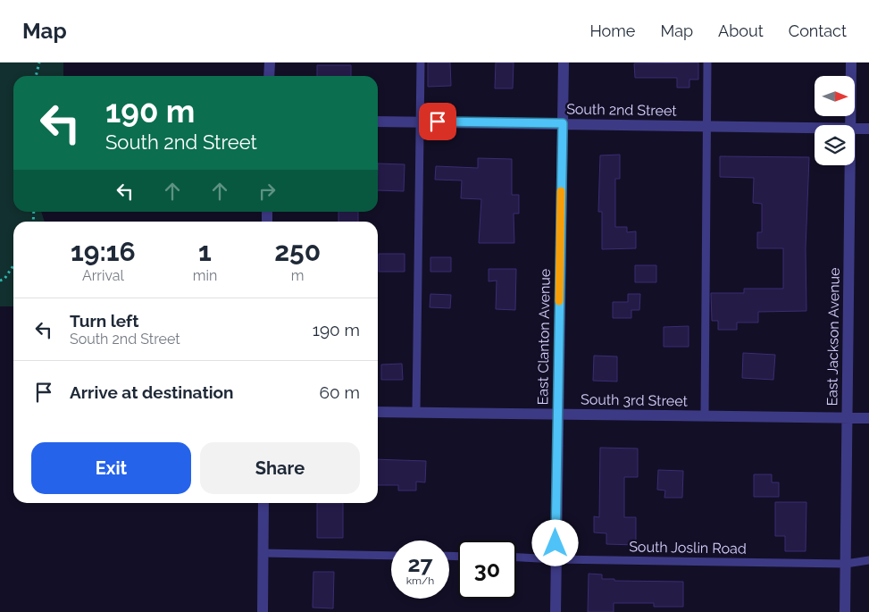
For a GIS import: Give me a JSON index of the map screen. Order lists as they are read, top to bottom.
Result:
{
  "streets": {
    "street": [
      "South 2nd Street",
      "East Clanton Avenue",
      "East Jackson Avenue",
      "South 3rd Street"
    ],
    "lane": ["South Joslin Road"]
  },
  "crossings": [
    ["South 2nd Street", "East Clanton Avenue"],
    ["East Clanton Avenue", "South 3rd Street"],
    ["East Clanton Avenue", "South Joslin Road"],
    ["East Jackson Avenue", "South 3rd Street"],
    ["East Jackson Avenue", "South Joslin Road"]
  ],
  "north": "right",
  "page": {
    "header": "Map",
    "nav": [
      "Home",
      "Map",
      "About",
      "Contact"
    ],
    "turn": ["190 m", "South 2nd Street"],
    "eta": [
      "19:16",
      "Arrival",
      "1",
      "min",
      "250",
      "m"
    ],
    "list": [
      {
        "name": "Turn left",
        "note": "South 2nd Street",
        "value": "190 m"
      },
      {
        "name": "Arrive at destination",
        "value": "60 m"
      }
    ],
    "buttons": ["Exit", "Share"],
    "speed": "27 km/h",
    "limit": "30"
  }
}
